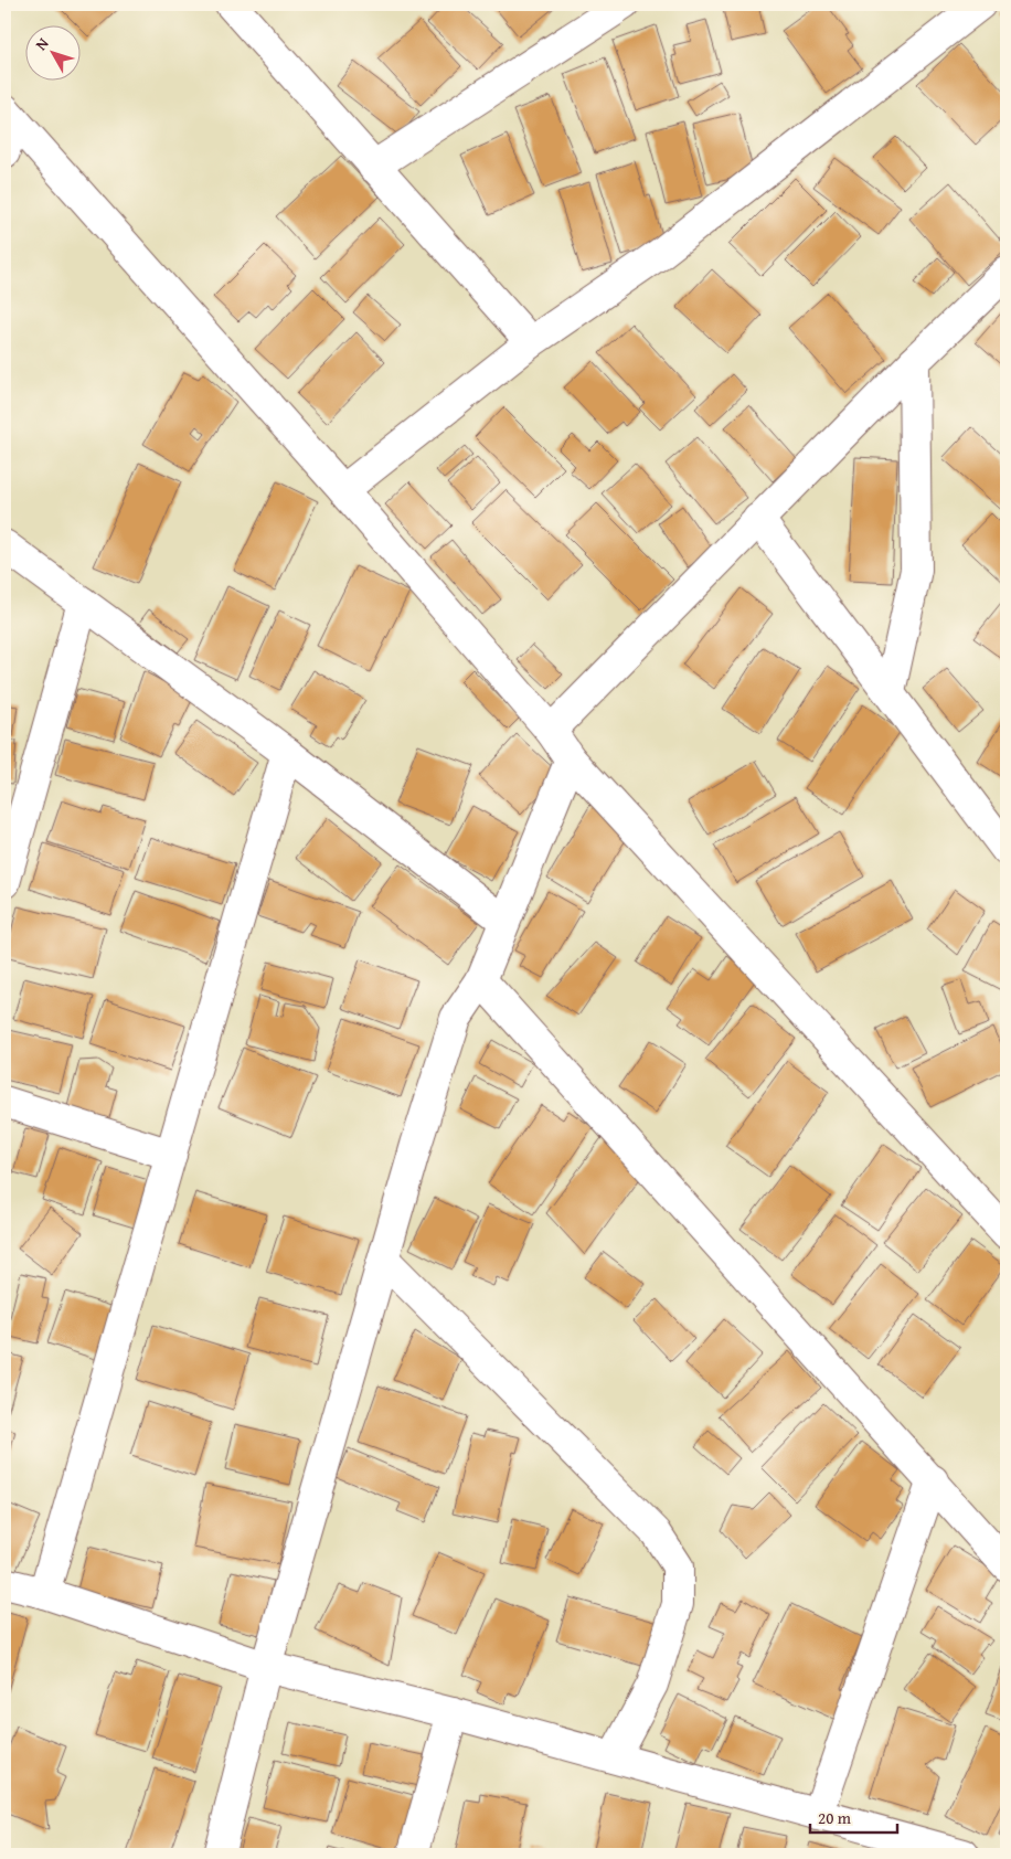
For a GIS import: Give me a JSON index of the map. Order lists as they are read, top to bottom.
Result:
{
  "scale_bar": "20 m",
  "north": "top left"
}
